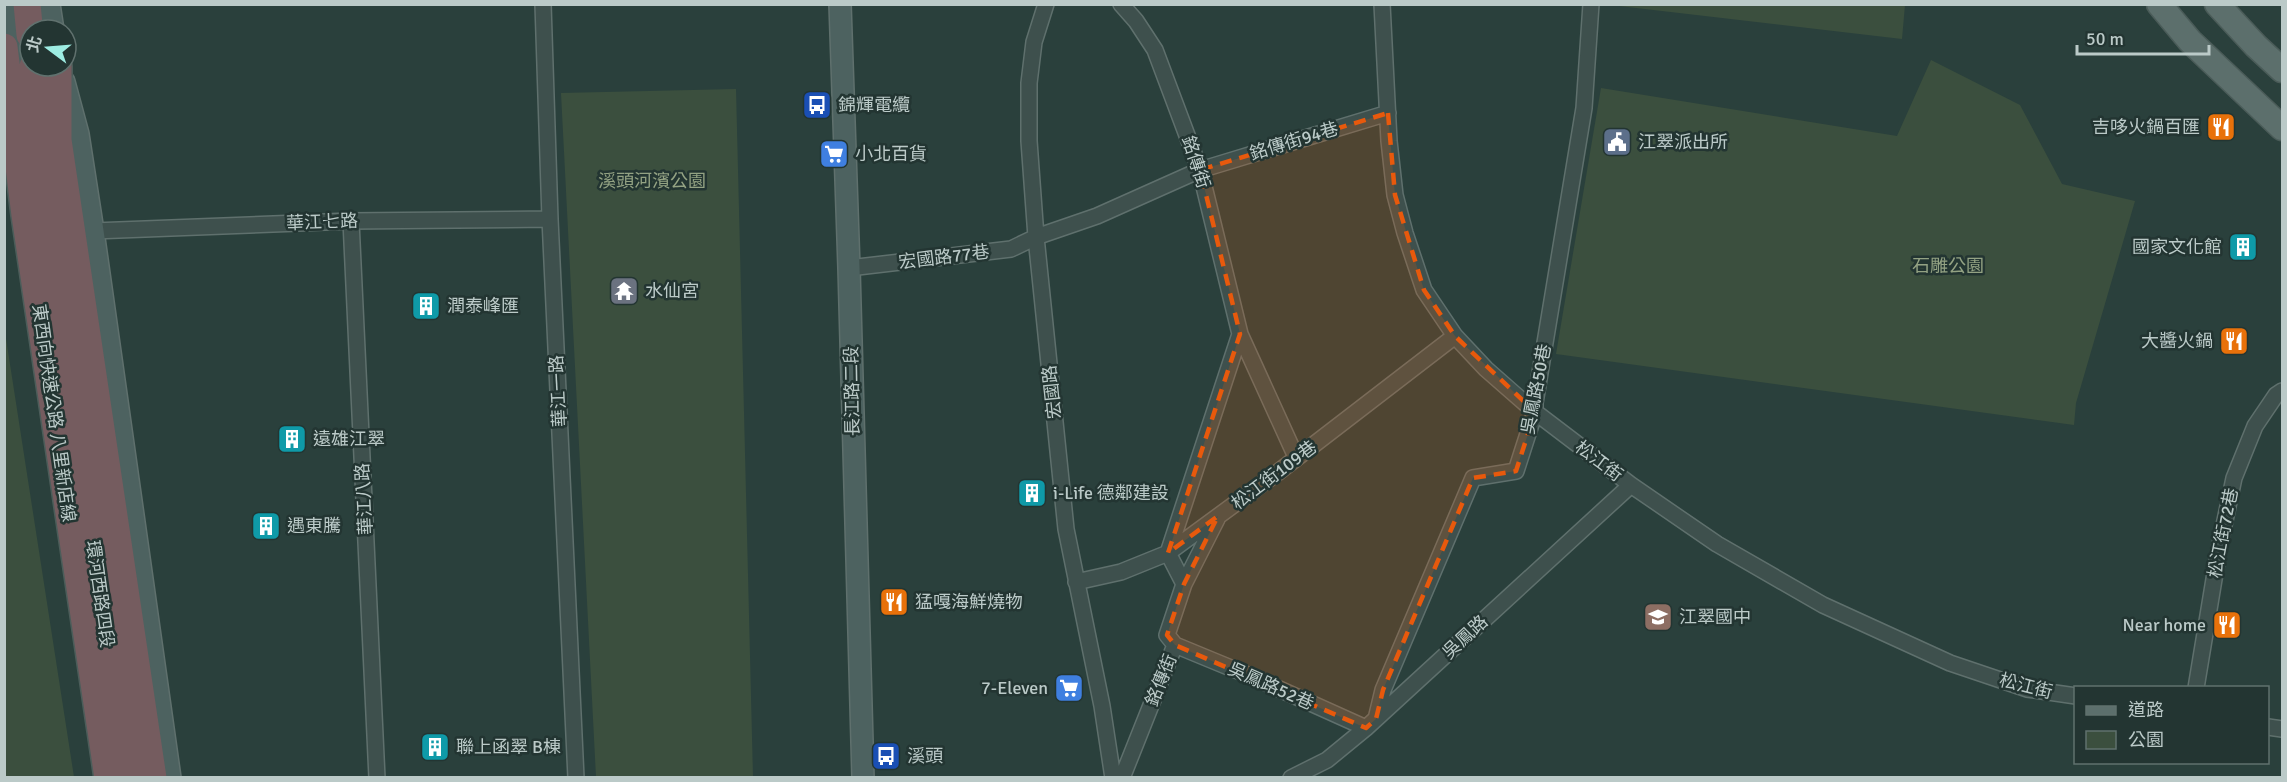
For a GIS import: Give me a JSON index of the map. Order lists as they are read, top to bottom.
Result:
{
  "streets": {
    "highway": ["東西向快速公路 八里新店線"],
    "main road": ["長江路二段", "環河西路四段"],
    "street": [
      "銘傳街94巷",
      "銘傳街",
      "華江七路",
      "宏國路77巷",
      "吳鳳路50巷",
      "華江一路",
      "宏國路",
      "松江街",
      "松江街109巷",
      "華江八路",
      "松江街72巷",
      "吳鳳路",
      "吳鳳路52巷"
    ]
  },
  "crossings": [
    ["銘傳街94巷", "銘傳街"],
    ["銘傳街94巷", "宏國路77巷"],
    ["銘傳街94巷", "宏國路"],
    ["銘傳街94巷", "松江街"],
    ["銘傳街", "松江街109巷"],
    ["銘傳街", "吳鳳路52巷"],
    ["華江七路", "華江一路"],
    ["華江七路", "華江八路"],
    ["宏國路77巷", "長江路二段"],
    ["宏國路77巷", "宏國路"],
    ["吳鳳路50巷", "松江街"],
    ["吳鳳路50巷", "吳鳳路"],
    ["吳鳳路50巷", "吳鳳路52巷"],
    ["宏國路", "松江街109巷"],
    ["松江街", "松江街109巷"],
    ["松江街", "吳鳳路"],
    ["吳鳳路", "吳鳳路52巷"]
  ],
  "parks": ["溪頭河濱公園", "石雕公園"],
  "places": {
    "bus stop": ["錦輝電纜", "溪頭"],
    "restaurant": [
      "吉哆火鍋百匯",
      "大醬火鍋",
      "猛嘎海鮮燒物",
      "Near home"
    ],
    "public building": ["江翠派出所"],
    "supermarket": ["小北百貨", "7-Eleven"],
    "building": [
      "國家文化館",
      "潤泰峰匯",
      "遠雄江翠",
      "i-Life 德鄰建設",
      "遇東騰",
      "聯上函翠 B棟"
    ],
    "temple": ["水仙宮"],
    "school or university": ["江翠國中"]
  },
  "legend": ["道路", "公園"],
  "scale_bar": "50 m",
  "north": "left"
}
